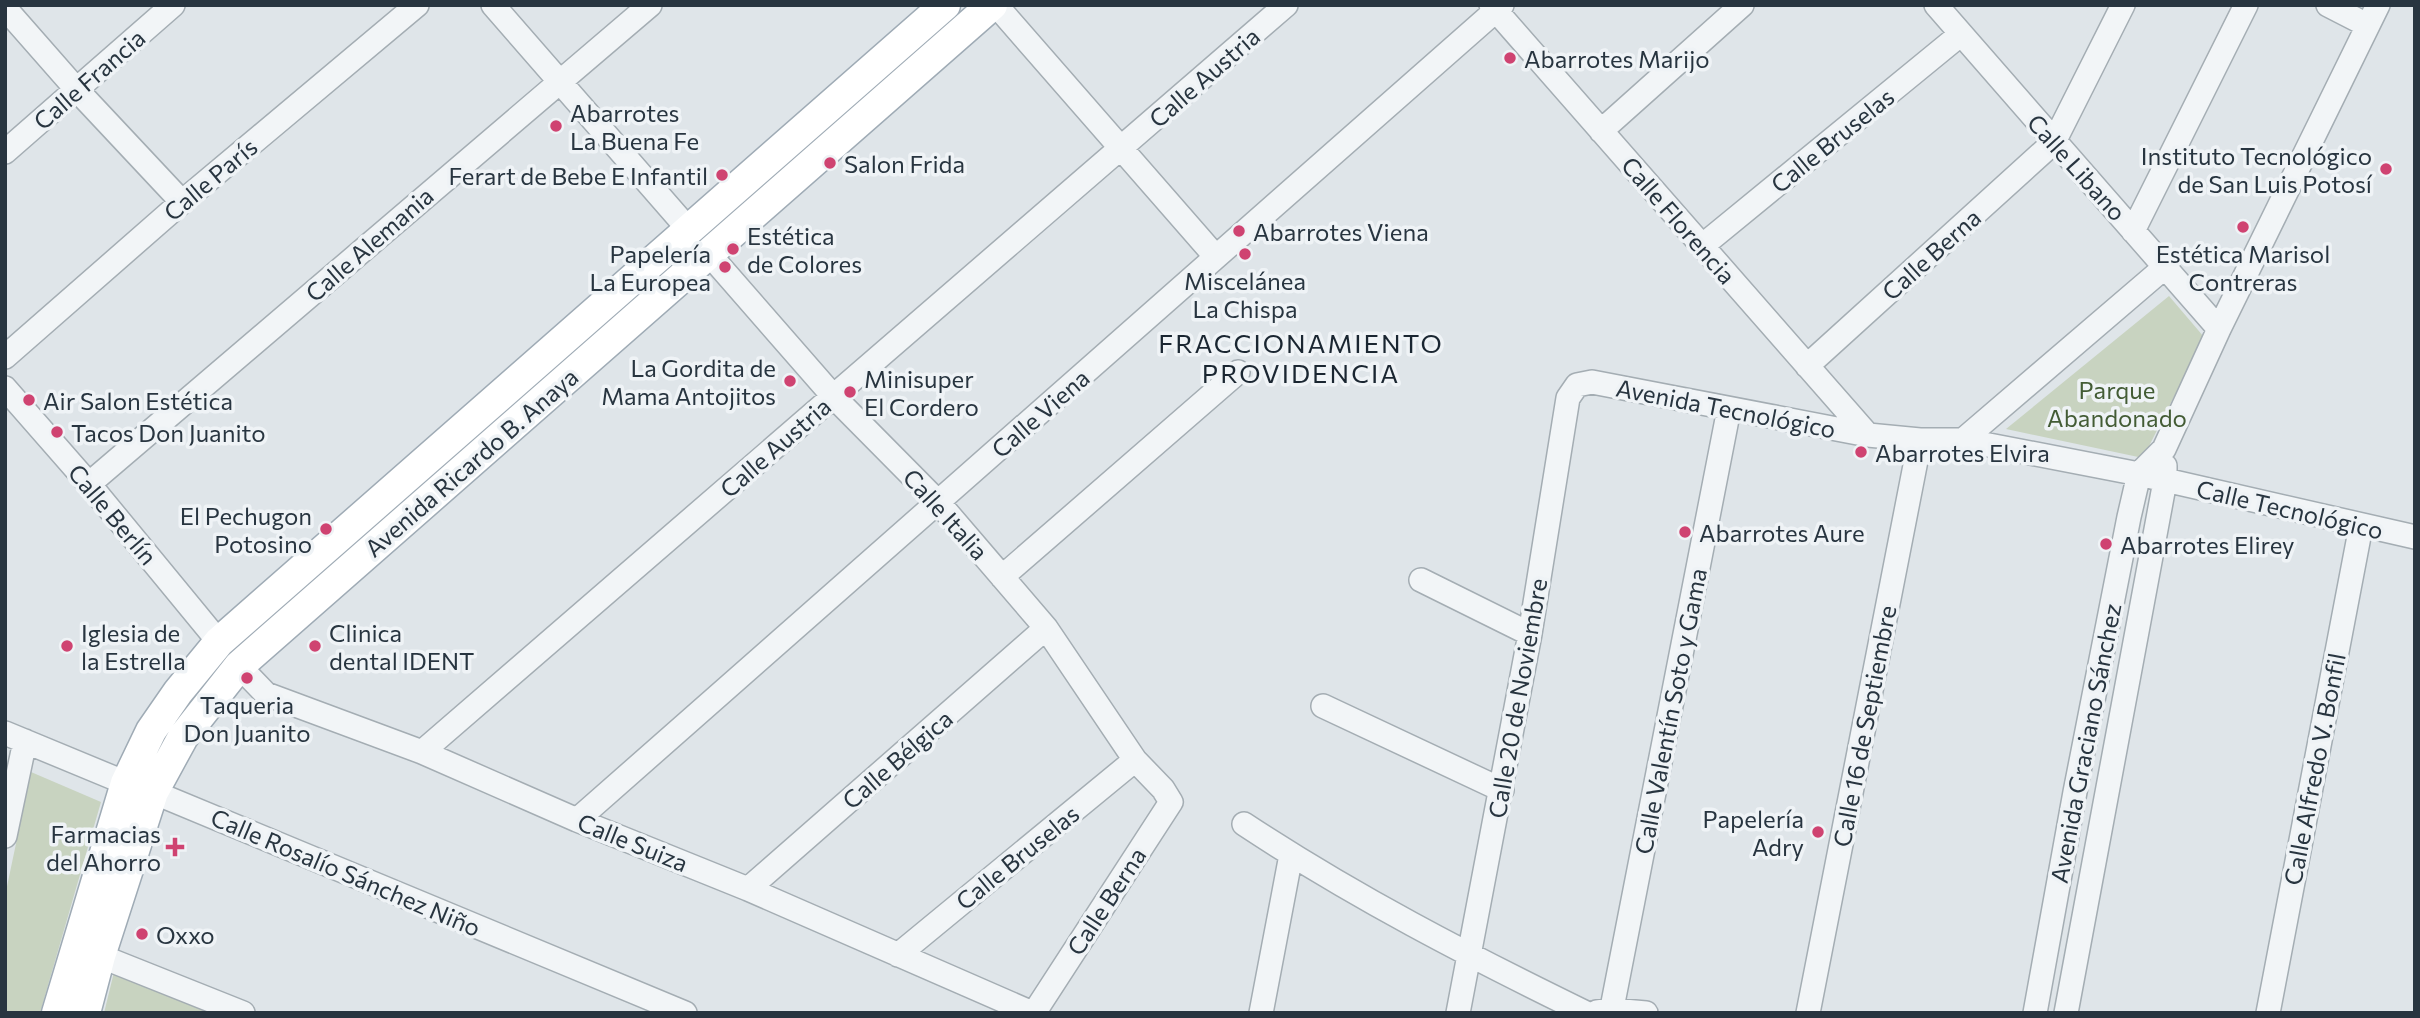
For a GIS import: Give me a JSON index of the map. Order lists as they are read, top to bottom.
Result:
{
  "streets": {
    "main road": ["Avenida Ricardo B. Anaya"],
    "street": [
      "Calle Austria",
      "Calle Francia",
      "Calle Bruselas",
      "Calle Libano",
      "Calle París",
      "Calle Florencia",
      "Calle Alemania",
      "Calle Berna",
      "Avenida Tecnológico",
      "Calle Viena",
      "Calle Tecnológico",
      "Calle Berlín",
      "Calle Italia",
      "Calle 20 de Noviembre",
      "Calle Valentín Soto y Gama",
      "Calle 16 de Septiembre",
      "Avenida Graciano Sánchez",
      "Calle Bélgica",
      "Calle Alfredo V. Bonfil",
      "Calle Suiza",
      "Calle Rosalío Sánchez Niño"
    ]
  },
  "crossings": [
    ["Calle Austria", "Calle Italia"],
    ["Calle Austria", "Calle Suiza"],
    ["Calle Bruselas", "Calle Libano"],
    ["Calle Bruselas", "Calle Florencia"],
    ["Calle Bruselas", "Calle Italia"],
    ["Calle Bruselas", "Calle Suiza"],
    ["Calle Libano", "Calle Berna"],
    ["Calle Florencia", "Calle Berna"],
    ["Calle Florencia", "Avenida Tecnológico"],
    ["Calle Florencia", "Calle Viena"],
    ["Calle Alemania", "Calle Berlín"],
    ["Calle Berna", "Calle Italia"],
    ["Calle Berna", "Calle Suiza"],
    ["Avenida Tecnológico", "Calle Tecnológico"],
    ["Avenida Tecnológico", "Calle 20 de Noviembre"],
    ["Avenida Tecnológico", "Calle Valentín Soto y Gama"],
    ["Avenida Tecnológico", "Calle 16 de Septiembre"],
    ["Avenida Tecnológico", "Avenida Graciano Sánchez"],
    ["Calle Viena", "Calle Italia"],
    ["Calle Viena", "Calle Suiza"],
    ["Avenida Ricardo B. Anaya", "Calle Berlín"],
    ["Avenida Ricardo B. Anaya", "Calle Italia"],
    ["Avenida Ricardo B. Anaya", "Calle Suiza"],
    ["Avenida Ricardo B. Anaya", "Calle Rosalío Sánchez Niño"],
    ["Calle Tecnológico", "Avenida Graciano Sánchez"],
    ["Calle Tecnológico", "Calle Alfredo V. Bonfil"],
    ["Calle Italia", "Calle Bélgica"],
    ["Calle Bélgica", "Calle Suiza"]
  ],
  "districts": ["FRACCIONAMIENTO PROVIDENCIA"],
  "parks": ["Parque Abandonado"],
  "places": {
    "other": [
      "Abarrotes Marijo",
      "Abarrotes La Buena Fe",
      "Salon Frida",
      "Instituto Tecnológico de San Luis Potosí",
      "Ferart de Bebe E Infantil",
      "Estética Marisol Contreras",
      "Abarrotes Viena",
      "Estética de Colores",
      "Miscelánea La Chispa",
      "Papelería La Europea",
      "La Gordita de Mama Antojitos",
      "Minisuper El Cordero",
      "Air Salon Estética",
      "Tacos Don Juanito",
      "Abarrotes Elvira",
      "El Pechugon Potosino",
      "Abarrotes Aure",
      "Abarrotes Elirey",
      "Iglesia de la Estrella",
      "Clinica dental IDENT",
      "Taqueria Don Juanito",
      "Papelería Adry",
      "Oxxo"
    ],
    "health": ["Farmacias del Ahorro"]
  }
}
